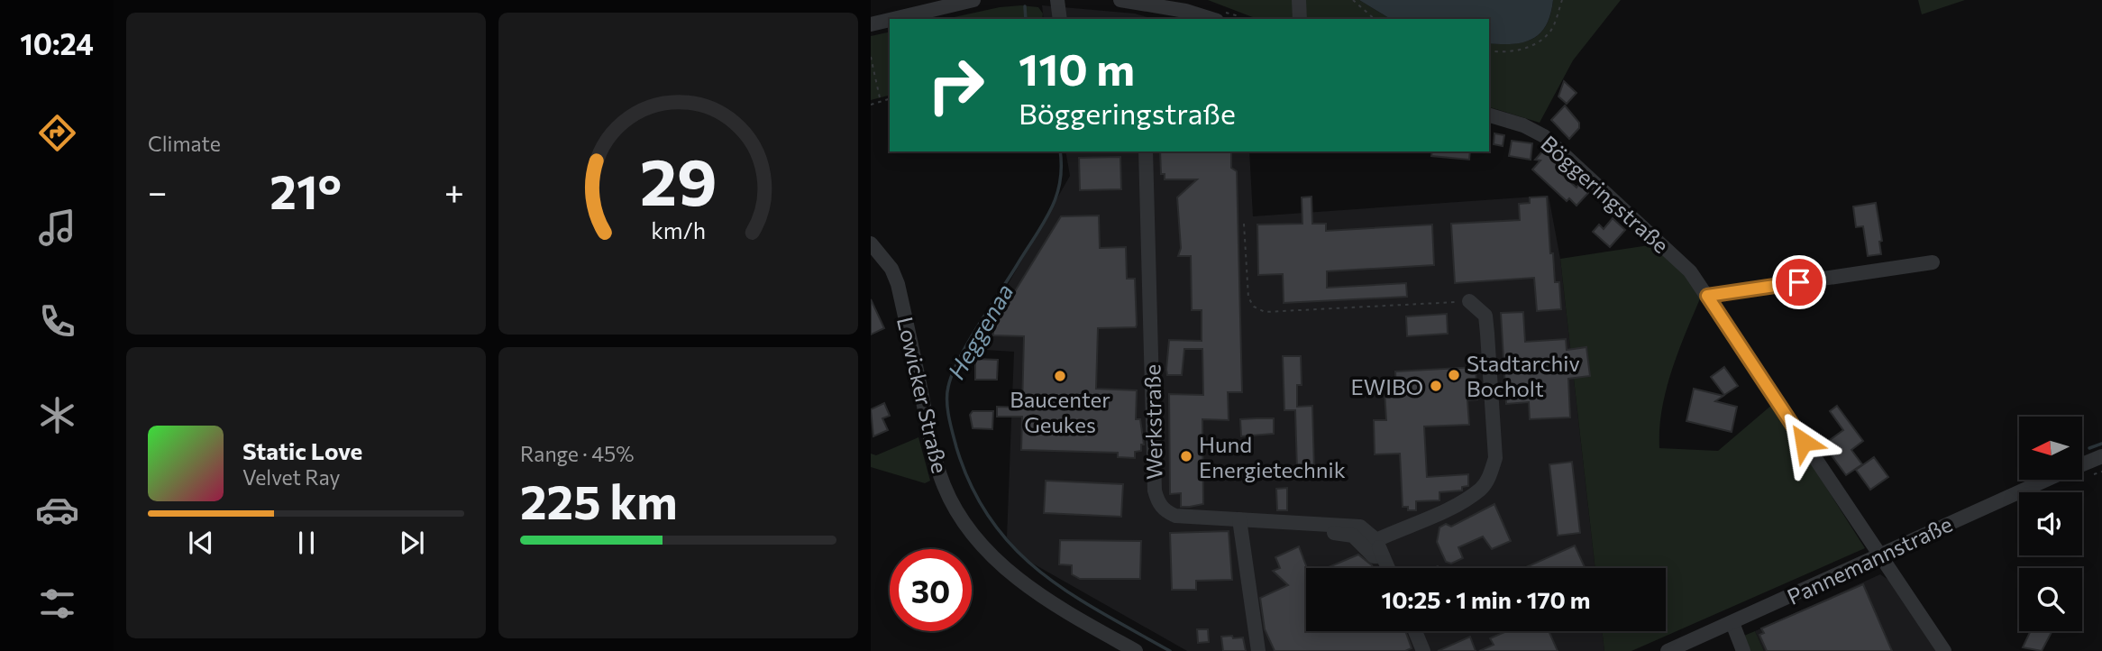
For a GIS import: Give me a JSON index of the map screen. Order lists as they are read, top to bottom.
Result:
{
  "streets": {
    "street": [
      "Böggeringstraße",
      "Lowicker Straße",
      "Werkstraße",
      "Pannemannstraße"
    ]
  },
  "crossings": [
    ["Böggeringstraße", "Pannemannstraße"]
  ],
  "water": ["Heggenaa"],
  "places": [
    "Stadtarchiv Bocholt",
    "Baucenter Geukes",
    "EWIBO",
    "Hund Energietechnik"
  ],
  "north": "left",
  "page": {
    "tabs": "10:24",
    "tile": [
      "Climate",
      ["Range · 45%", "225 km"]
    ],
    "turn": ["110 m", "Böggeringstraße"],
    "heat": ["−", "21°", "+"],
    "song": ["Static Love", "Velvet Ray"],
    "limit": "30",
    "trip": "10:25 · 1 min · 170 m",
    "gauge": ["29", "km/h"]
  }
}
